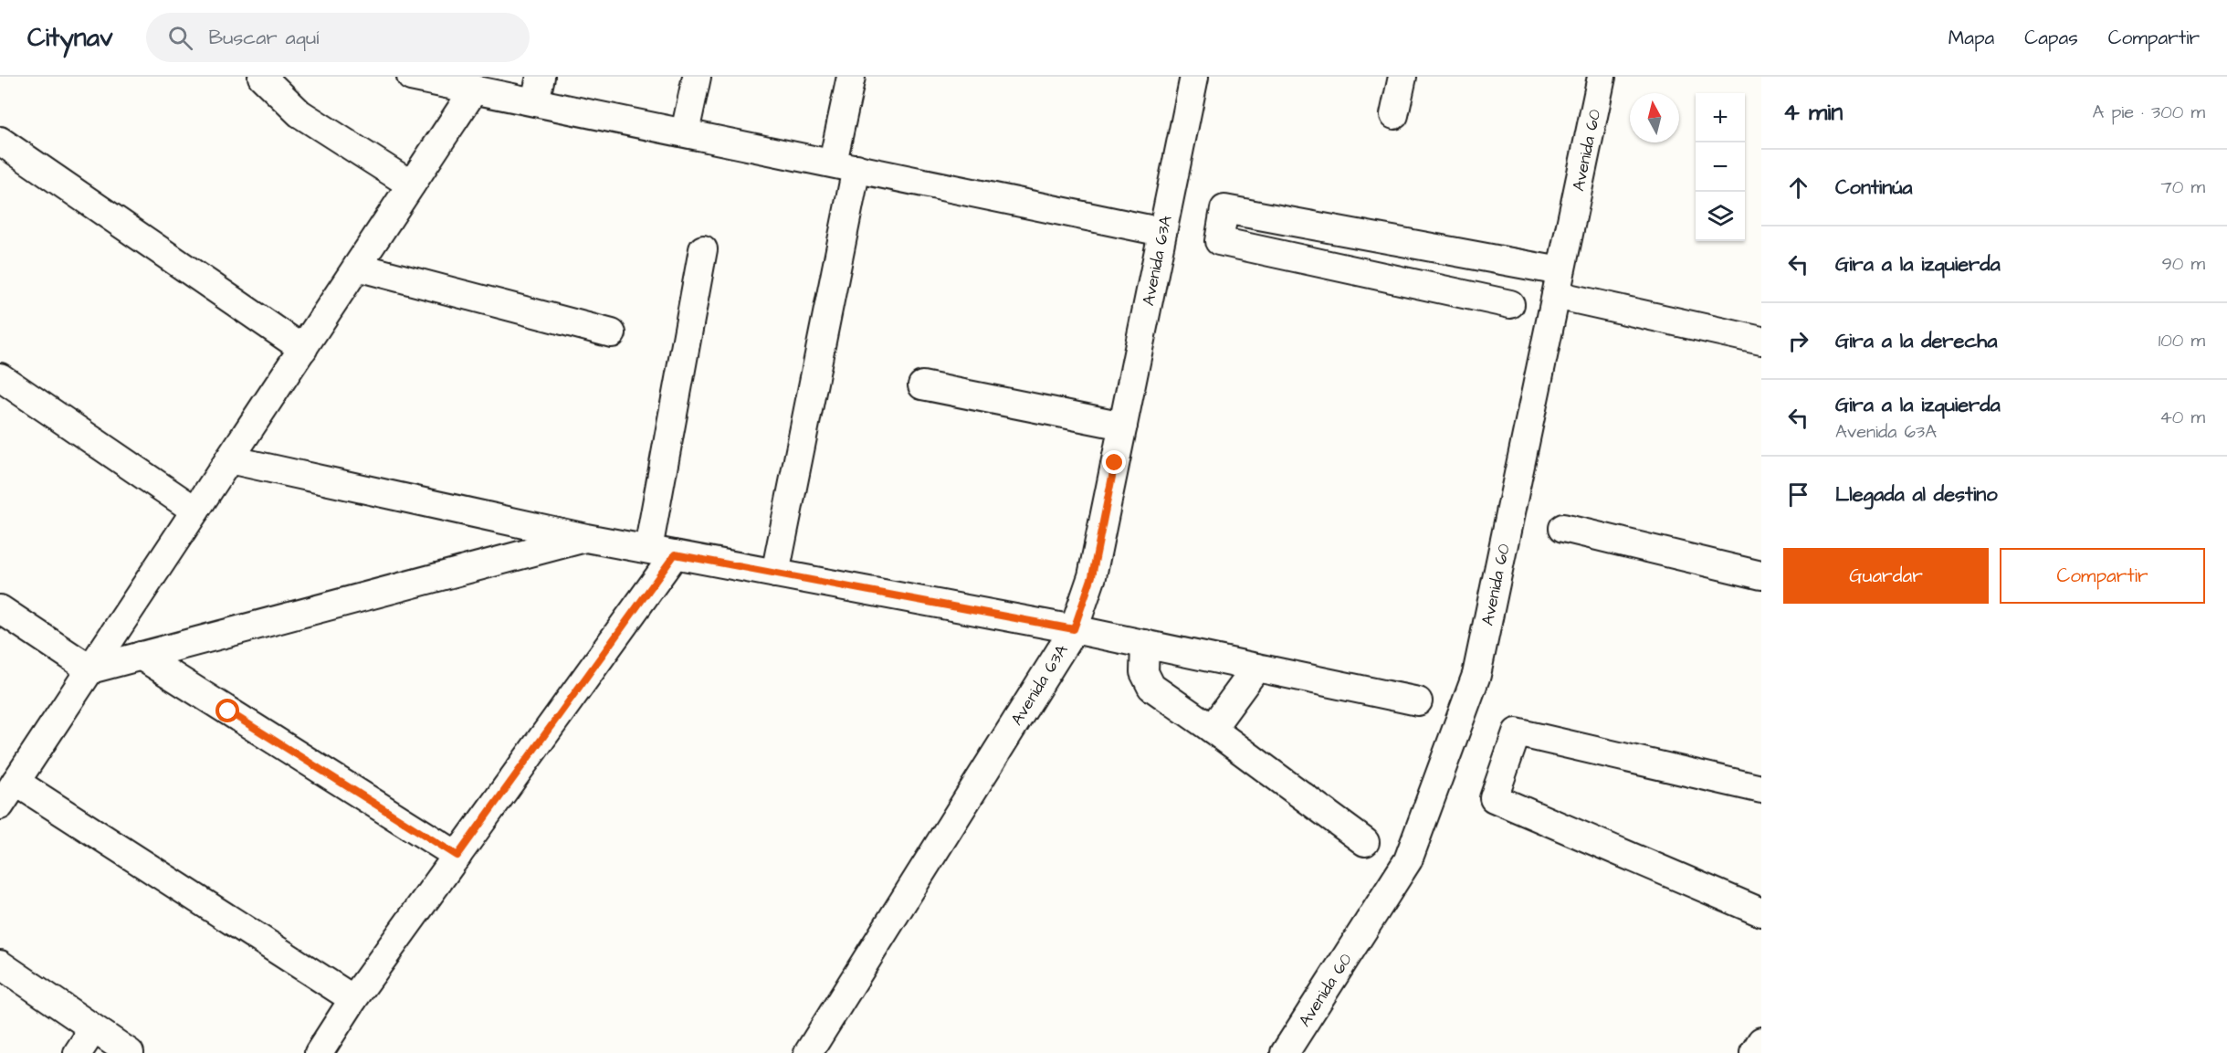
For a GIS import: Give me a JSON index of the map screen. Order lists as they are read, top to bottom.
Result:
{
  "streets": {
    "street": ["Avenida 60", "Avenida 63A"]
  },
  "north": "top",
  "page": {
    "header": "Citynav",
    "search": "Buscar aquí",
    "nav": ["Mapa", "Capas", "Compartir"],
    "heading": ["4 min", "A pie · 300 m"],
    "map_buttons": ["+", "−"],
    "list": [
      ["Continúa", "70 m"],
      ["Gira a la izquierda", "90 m"],
      ["Gira a la derecha", "100 m"],
      ["Gira a la izquierda", "Avenida 63A", "40 m"],
      "Llegada al destino"
    ],
    "buttons": ["Guardar", "Compartir"]
  }
}
